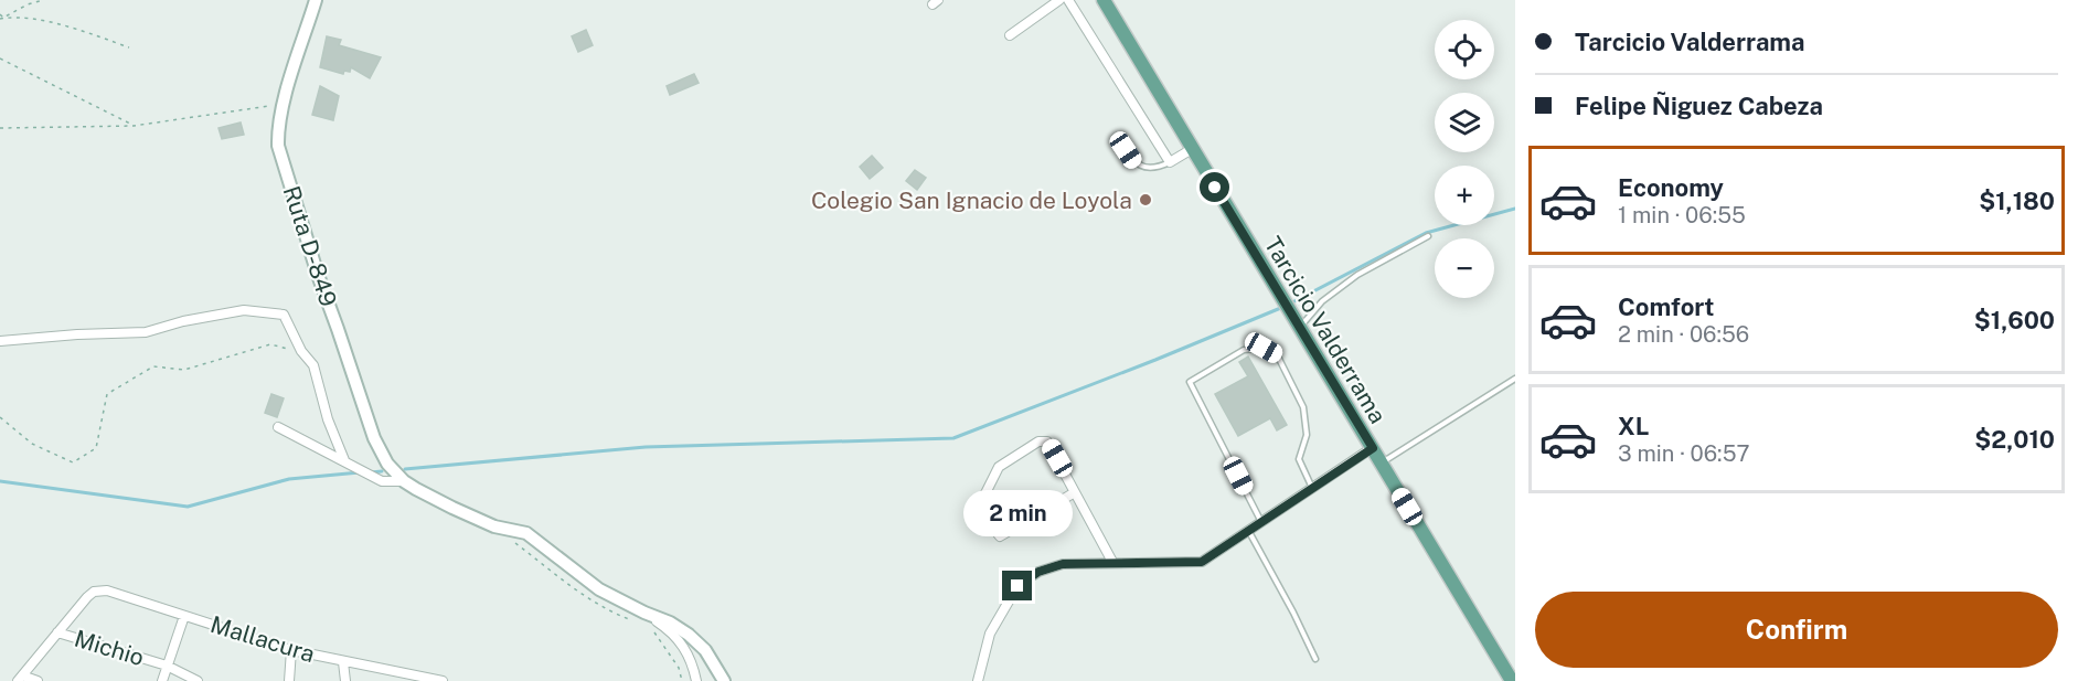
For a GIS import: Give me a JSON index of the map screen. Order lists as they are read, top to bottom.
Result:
{
  "streets": {
    "main road": ["Ruta D-849", "Tarcicio Valderrama"],
    "street": ["Mallacura", "Michio"]
  },
  "crossings": [
    ["Mallacura", "Michio"]
  ],
  "places": ["Colegio San Ignacio de Loyola"],
  "page": {
    "banner": ["Tarcicio Valderrama", "Felipe Ñiguez Cabeza"],
    "map_buttons": ["+", "−"],
    "list": [
      {
        "name": "Economy",
        "note": "1 min · 06:55",
        "value": "$1,180"
      },
      {
        "name": "Comfort",
        "note": "2 min · 06:56",
        "value": "$1,600"
      },
      {
        "name": "XL",
        "note": "3 min · 06:57",
        "value": "$2,010"
      }
    ],
    "bubble": "2 min",
    "buttons": "Confirm"
  }
}
